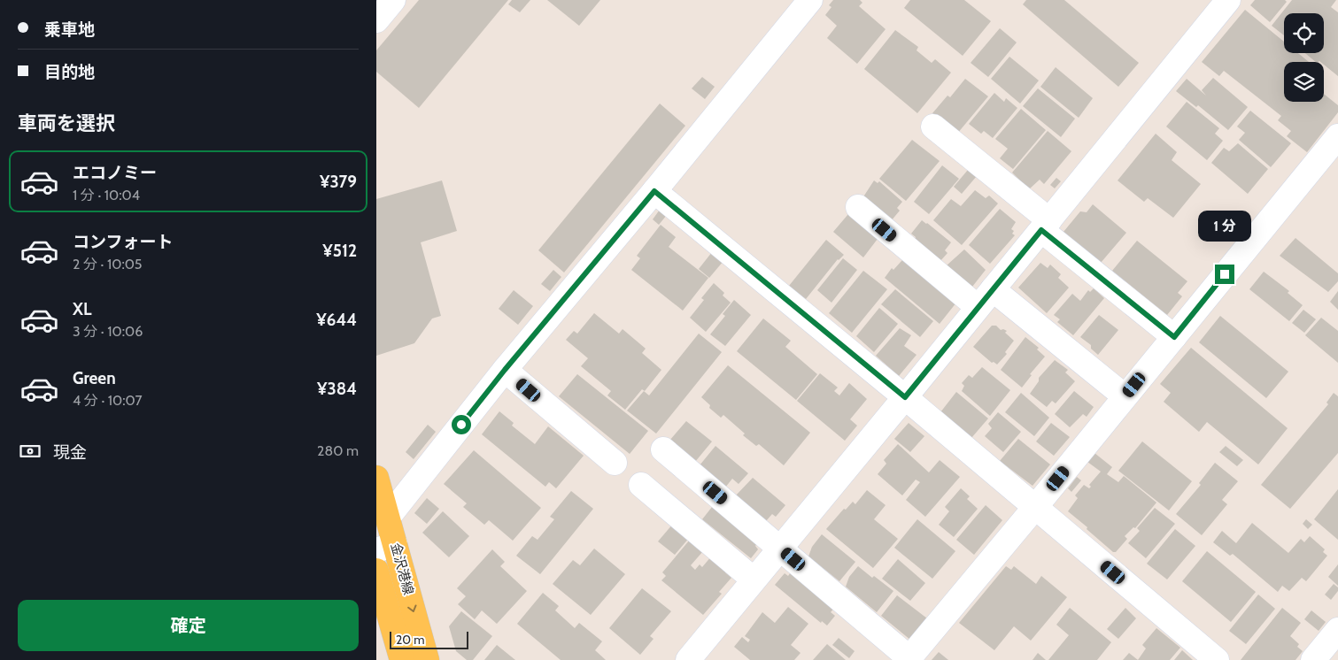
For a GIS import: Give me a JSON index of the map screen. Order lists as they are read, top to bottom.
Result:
{
  "streets": {
    "main road": ["金沢港線"]
  },
  "scale_bar": "20 m",
  "page": {
    "banner": ["乗車地", "目的地"],
    "heading": "車両を選択",
    "list": [
      {
        "name": "エコノミー",
        "note": "1 分 · 10:04",
        "value": "¥379"
      },
      {
        "name": "コンフォート",
        "note": "2 分 · 10:05",
        "value": "¥512"
      },
      {
        "name": "XL",
        "note": "3 分 · 10:06",
        "value": "¥644"
      },
      {
        "name": "Green",
        "note": "4 分 · 10:07",
        "value": "¥384"
      }
    ],
    "bubble": "1 分",
    "pay": ["現金", "280 m"],
    "buttons": "確定",
    "scale": "20 m"
  }
}
